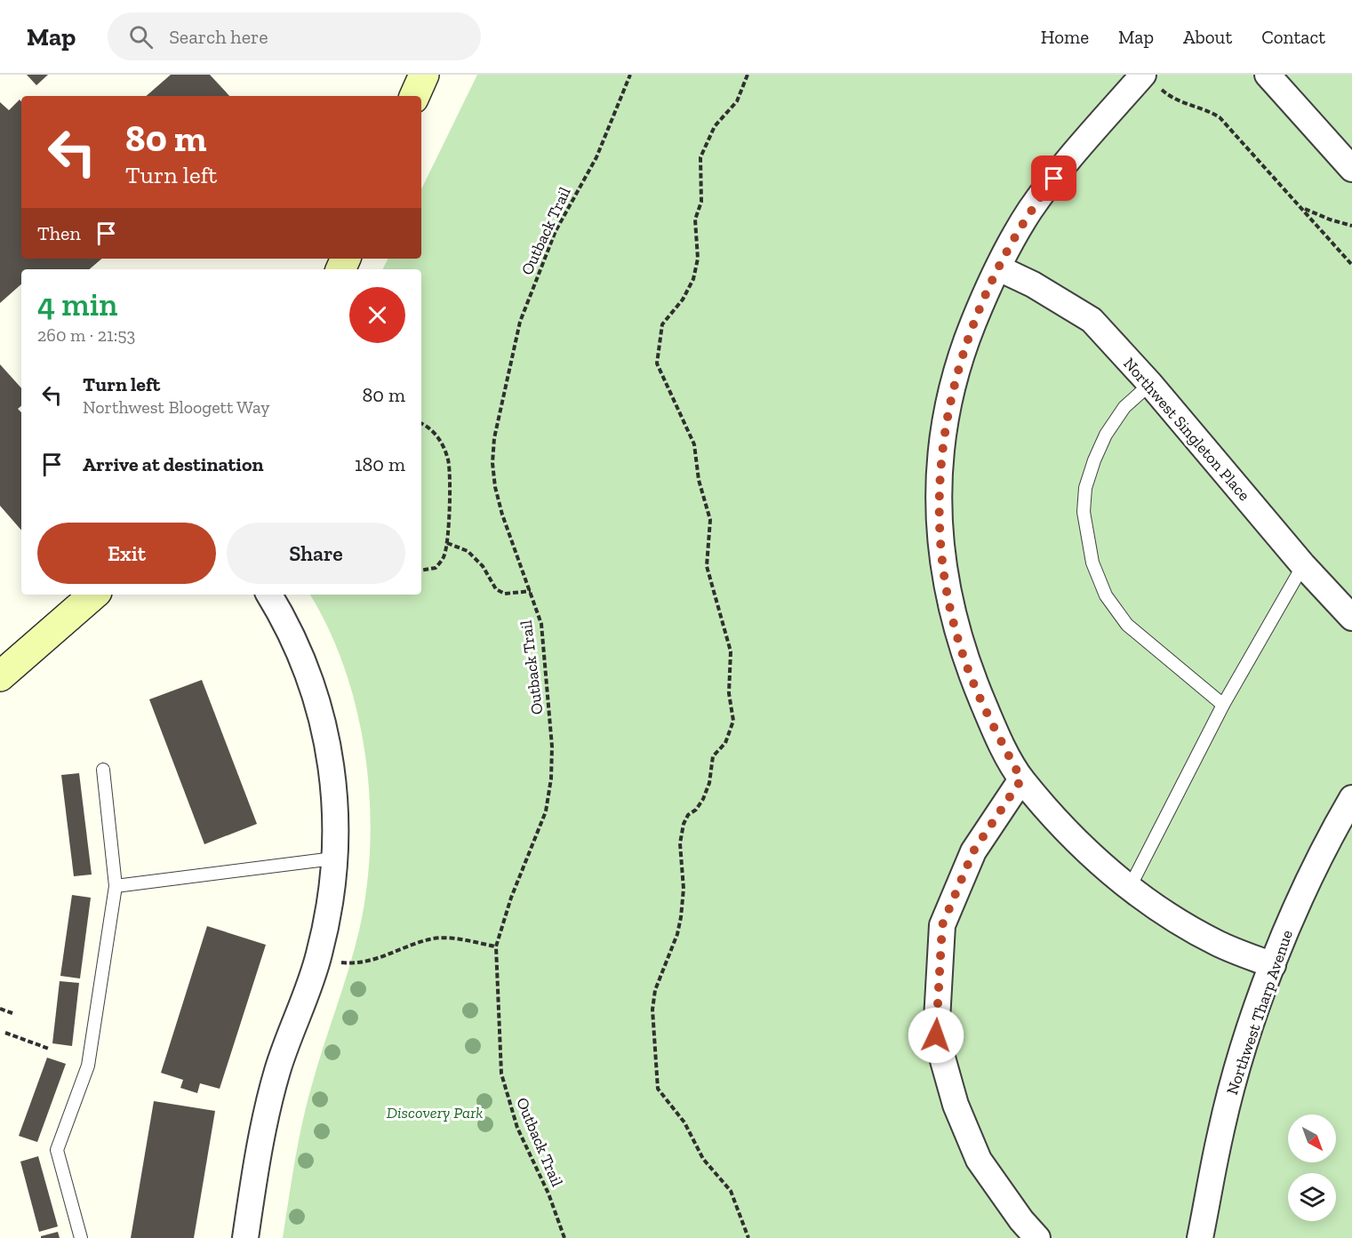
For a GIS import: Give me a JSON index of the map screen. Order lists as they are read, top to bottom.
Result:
{
  "streets": {
    "street": ["Northwest Singleton Place", "Northwest Tharp Avenue"],
    "path": ["Outback Trail"]
  },
  "parks": ["Discovery Park"],
  "north": "bottom right",
  "page": {
    "header": "Map",
    "search": "Search here",
    "nav": [
      "Home",
      "Map",
      "About",
      "Contact"
    ],
    "turn": ["80 m", "Turn left"],
    "then": "Then",
    "heading": ["4 min", "260 m · 21:53"],
    "list": [
      {
        "name": "Turn left",
        "note": "Northwest Bloogett Way",
        "value": "80 m"
      },
      {
        "name": "Arrive at destination",
        "value": "180 m"
      }
    ],
    "buttons": ["Exit", "Share"]
  }
}
